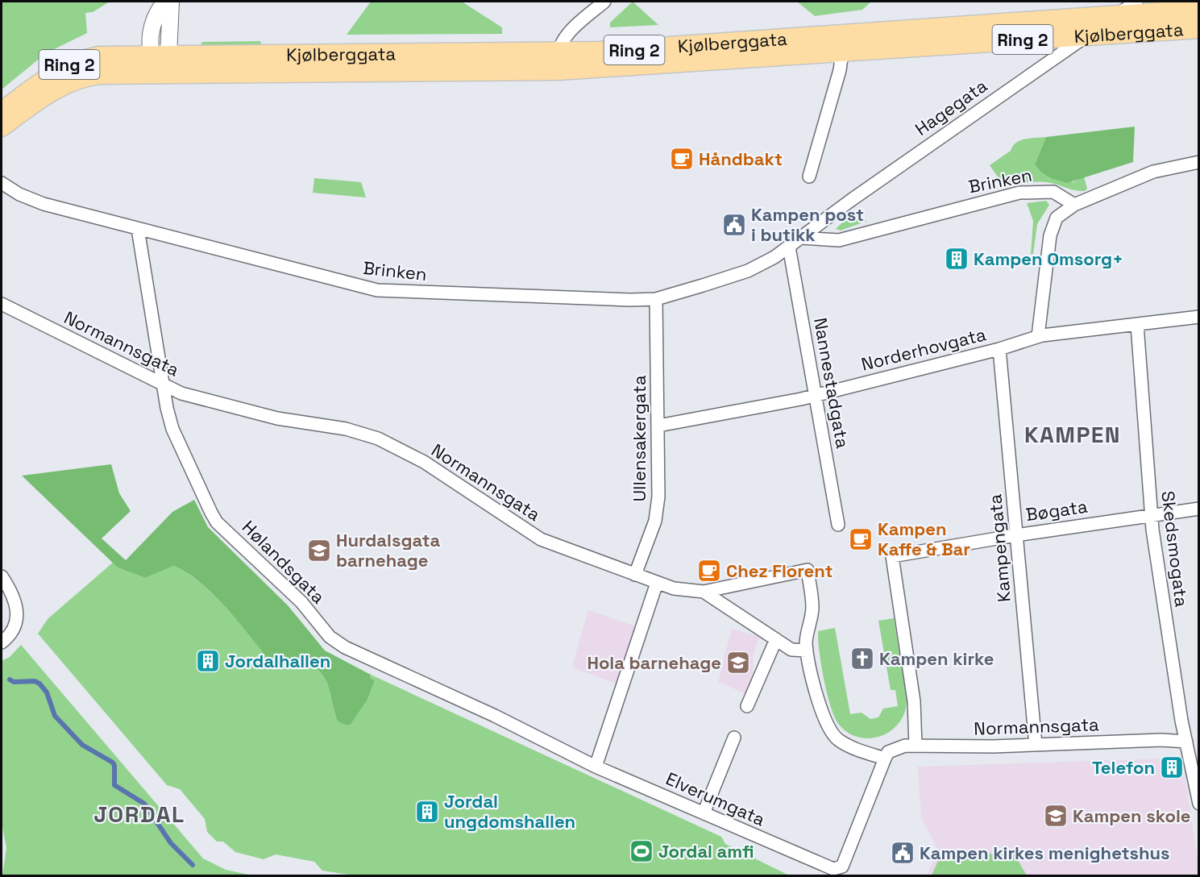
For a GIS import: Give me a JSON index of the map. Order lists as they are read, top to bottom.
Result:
{
  "streets": {
    "main road": ["Kjølberggata", "Ring 2"],
    "street": [
      "Hagegata",
      "Brinken",
      "Normannsgata",
      "Norderhovgata",
      "Nannestadgata",
      "Ullensakergata",
      "Bøgata",
      "Kampengata",
      "Skedsmogata",
      "Hølandsgata",
      "Elverumgata"
    ]
  },
  "crossings": [
    ["Kjølberggata", "Ring 2"],
    ["Kjølberggata", "Hagegata"],
    ["Hagegata", "Brinken"],
    ["Hagegata", "Nannestadgata"],
    ["Brinken", "Nannestadgata"],
    ["Brinken", "Ullensakergata"],
    ["Brinken", "Hølandsgata"],
    ["Normannsgata", "Ullensakergata"],
    ["Normannsgata", "Bøgata"],
    ["Normannsgata", "Kampengata"],
    ["Normannsgata", "Skedsmogata"],
    ["Normannsgata", "Hølandsgata"],
    ["Normannsgata", "Elverumgata"],
    ["Norderhovgata", "Nannestadgata"],
    ["Norderhovgata", "Ullensakergata"],
    ["Norderhovgata", "Kampengata"],
    ["Norderhovgata", "Skedsmogata"],
    ["Bøgata", "Kampengata"],
    ["Bøgata", "Skedsmogata"],
    ["Hølandsgata", "Elverumgata"]
  ],
  "districts": ["KAMPEN", "JORDAL"],
  "places": {
    "cafe": ["Håndbakt", "Kampen Kaffe & Bar", "Chez Florent"],
    "public building": ["Kampen post i butikk", "Kampen kirkes menighetshus"],
    "building": [
      "Kampen Omsorg+",
      "Jordalhallen",
      "Telefon",
      "Jordal ungdomshallen"
    ],
    "school or university": ["Hurdalsgata barnehage", "Hola barnehage", "Kampen skole"],
    "church": ["Kampen kirke"],
    "sports": ["Jordal amfi"]
  }
}
